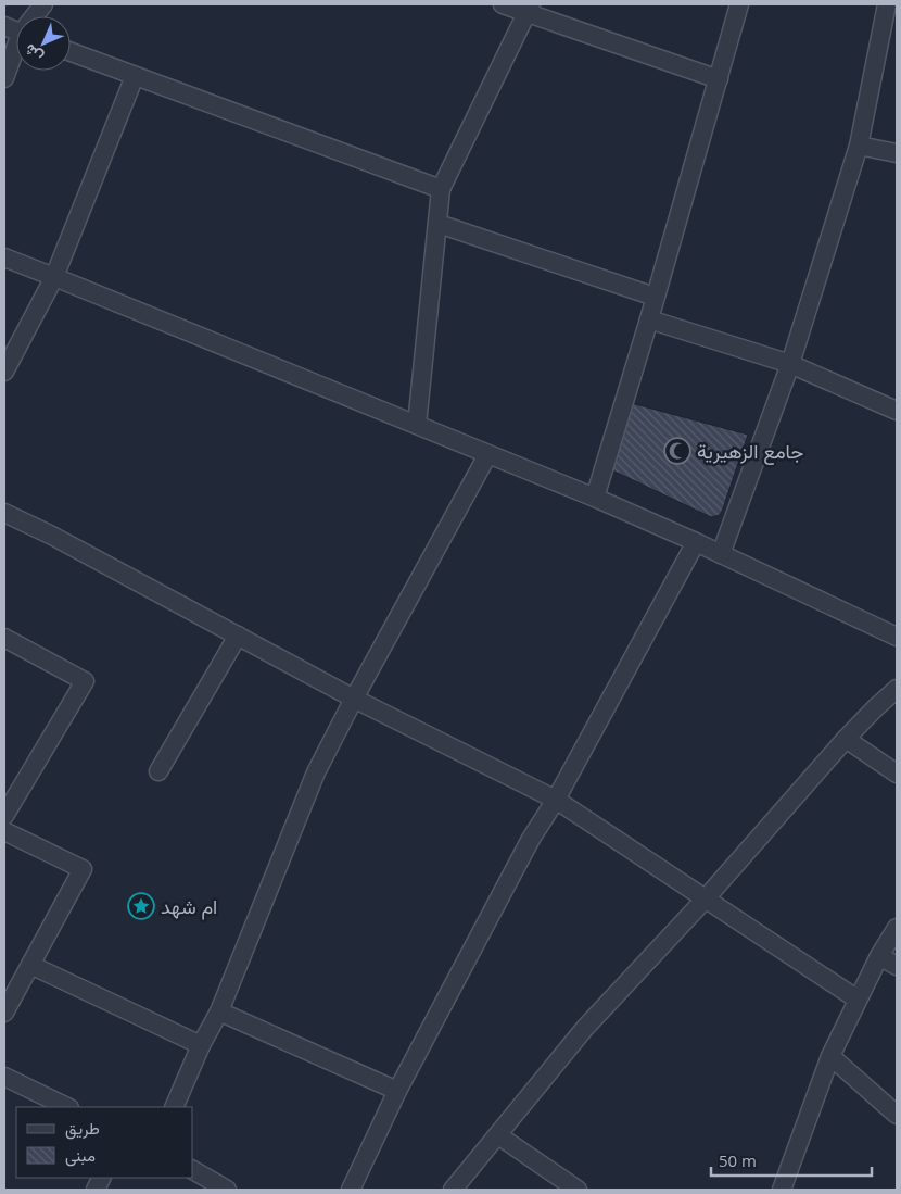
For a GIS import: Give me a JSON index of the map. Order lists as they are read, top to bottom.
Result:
{
  "places": {
    "mosque": ["جامع الزهيرية"],
    "place": ["ام شهد"]
  },
  "legend": ["طريق", "مبنى"],
  "scale_bar": "50 m",
  "north": "bottom left"
}
